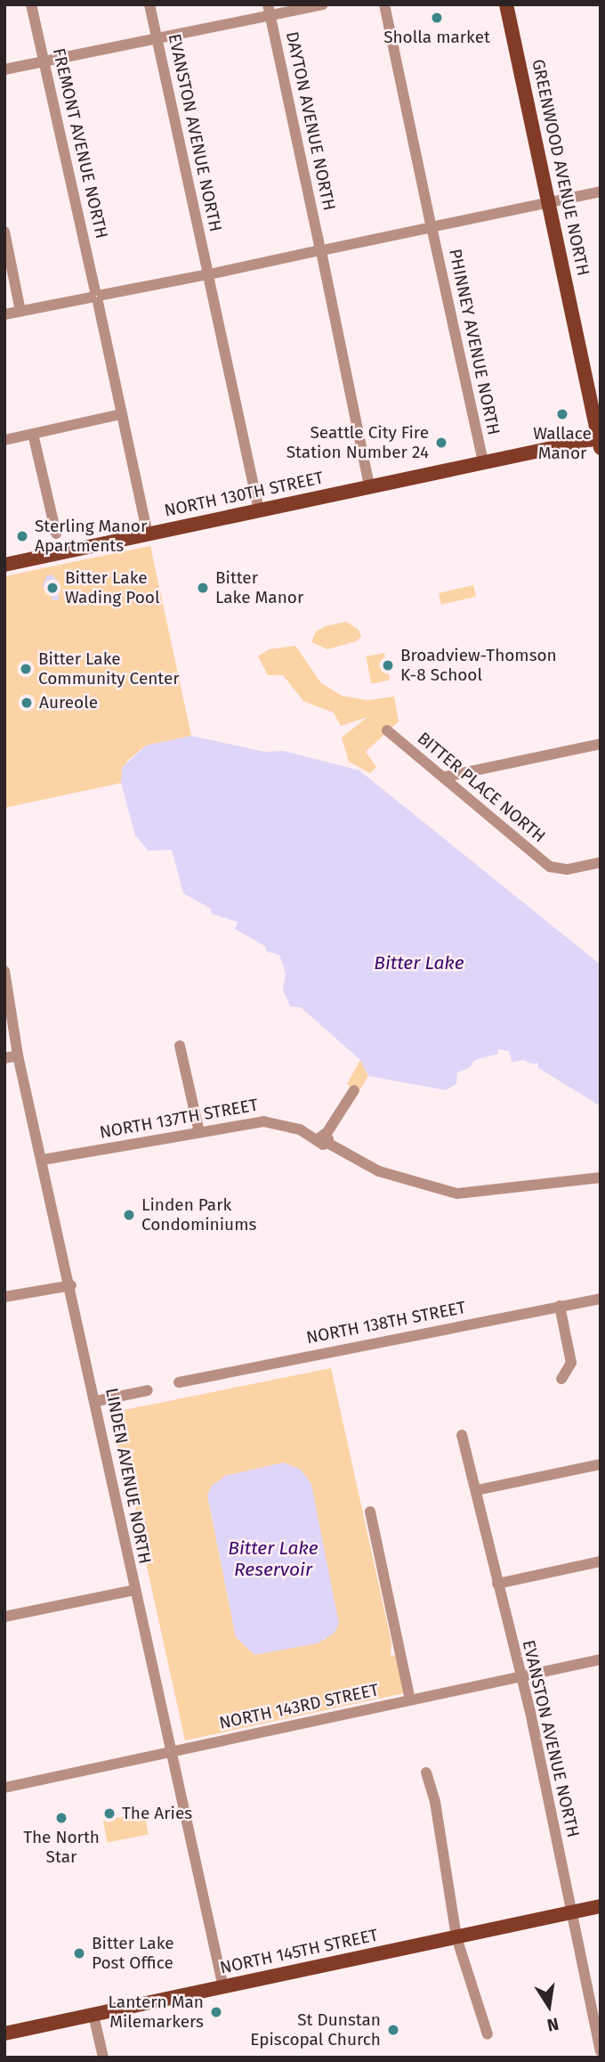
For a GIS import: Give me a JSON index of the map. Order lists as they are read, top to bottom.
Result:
{
  "streets": {
    "main road": ["GREENWOOD AVENUE NORTH", "NORTH 130TH STREET", "NORTH 145TH STREET"],
    "street": [
      "DAYTON AVENUE NORTH",
      "EVANSTON AVENUE NORTH",
      "FREMONT AVENUE NORTH",
      "PHINNEY AVENUE NORTH",
      "BITTER PLACE NORTH",
      "NORTH 137TH STREET",
      "NORTH 138TH STREET",
      "LINDEN AVENUE NORTH",
      "NORTH 143RD STREET"
    ]
  },
  "crossings": [
    ["DAYTON AVENUE NORTH", "NORTH 130TH STREET"],
    ["EVANSTON AVENUE NORTH", "NORTH 130TH STREET"],
    ["EVANSTON AVENUE NORTH", "NORTH 143RD STREET"],
    ["EVANSTON AVENUE NORTH", "NORTH 145TH STREET"],
    ["FREMONT AVENUE NORTH", "NORTH 130TH STREET"],
    ["GREENWOOD AVENUE NORTH", "NORTH 130TH STREET"],
    ["PHINNEY AVENUE NORTH", "NORTH 130TH STREET"],
    ["NORTH 137TH STREET", "LINDEN AVENUE NORTH"],
    ["LINDEN AVENUE NORTH", "NORTH 143RD STREET"],
    ["LINDEN AVENUE NORTH", "NORTH 145TH STREET"]
  ],
  "water": ["Bitter Lake", "Bitter Lake Reservoir"],
  "places": [
    "Sholla market",
    "Wallace Manor",
    "Seattle City Fire Station Number 24",
    "Sterling Manor Apartments",
    "Bitter Lake Wading Pool",
    "Bitter Lake Manor",
    "Broadview-Thomson K-8 School",
    "Bitter Lake Community Center",
    "Aureole",
    "Linden Park Condominiums",
    "The Aries",
    "The North Star",
    "Bitter Lake Post Office",
    "Lantern Man Milemarkers",
    "St Dunstan Episcopal Church"
  ],
  "north": "bottom"
}
